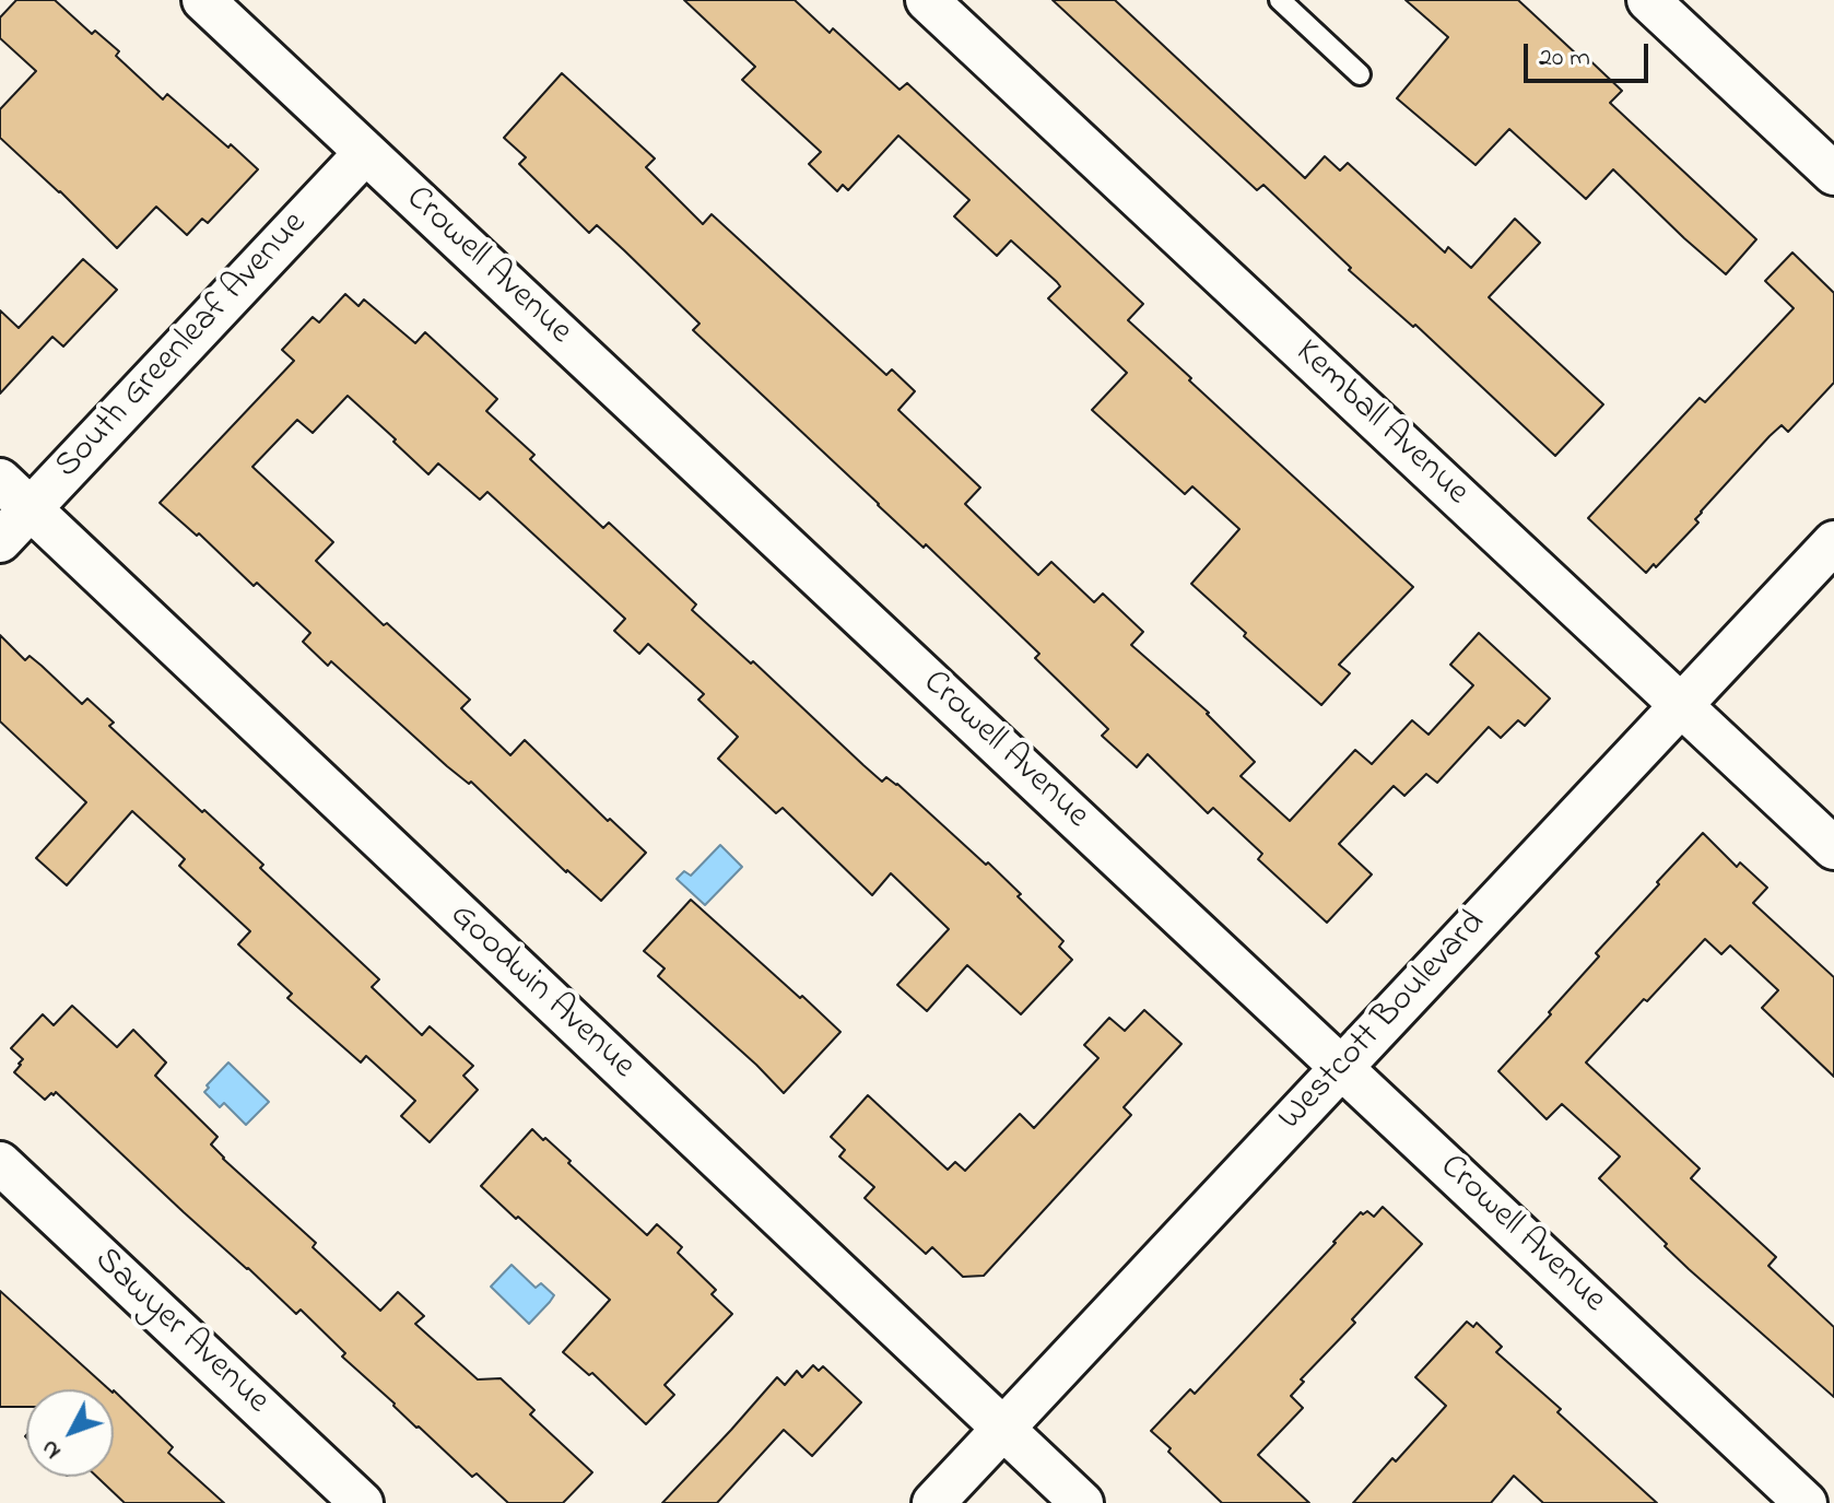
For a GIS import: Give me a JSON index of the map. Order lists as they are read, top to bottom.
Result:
{
  "streets": {
    "street": [
      "Crowell Avenue",
      "South Greenleaf Avenue",
      "Kemball Avenue",
      "Goodwin Avenue",
      "Westcott Boulevard",
      "Sawyer Avenue"
    ]
  },
  "crossings": [
    ["Crowell Avenue", "South Greenleaf Avenue"],
    ["Crowell Avenue", "Westcott Boulevard"],
    ["South Greenleaf Avenue", "Goodwin Avenue"],
    ["Kemball Avenue", "Westcott Boulevard"],
    ["Goodwin Avenue", "Westcott Boulevard"]
  ],
  "scale_bar": "20 m",
  "north": "bottom left"
}
